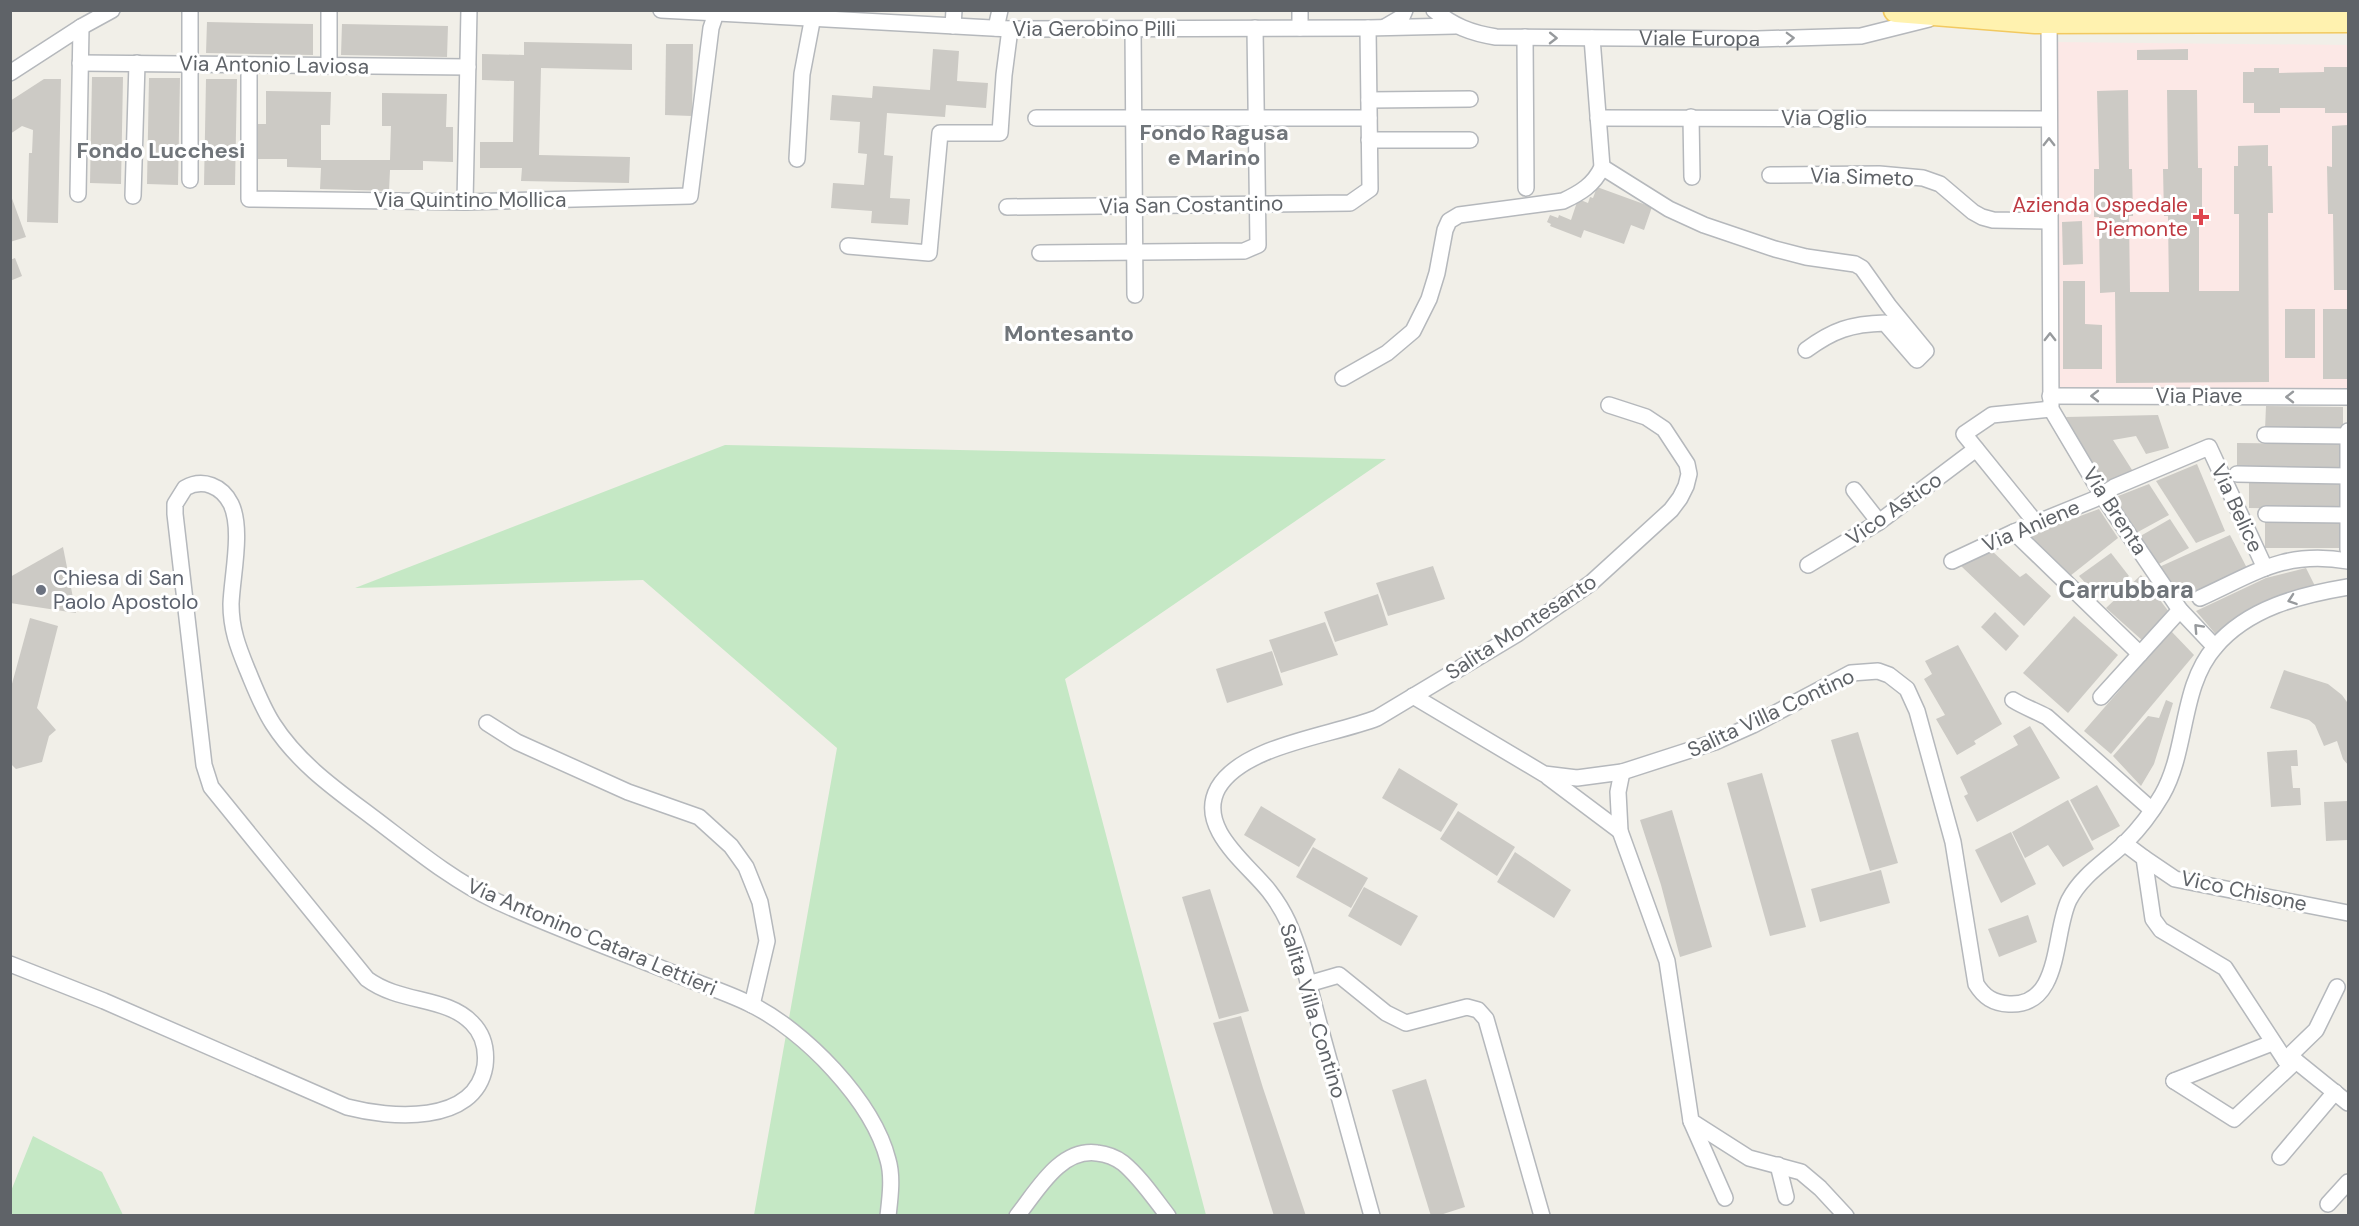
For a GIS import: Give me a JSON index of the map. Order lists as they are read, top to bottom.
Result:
{
  "streets": {
    "main road": ["Viale Europa"],
    "street": [
      "Via Gerobino Pilli",
      "Via Antonio Laviosa",
      "Via Oglio",
      "Via Simeto",
      "Via Quintino Mollica",
      "Via San Costantino",
      "Via Piave",
      "Via Belice",
      "Vico Astico",
      "Via Brenta",
      "Via Aniene",
      "Salita Montesanto",
      "Salita Villa Contino",
      "Vico Chisone",
      "Via Antonino Catara Lettieri"
    ]
  },
  "crossings": [
    ["Via Gerobino Pilli", "Viale Europa"],
    ["Via Gerobino Pilli", "Via Quintino Mollica"],
    ["Via Antonio Laviosa", "Via Quintino Mollica"],
    ["Via Piave", "Vico Astico"],
    ["Via Piave", "Via Brenta"],
    ["Via Belice", "Via Aniene"],
    ["Via Brenta", "Via Aniene"],
    ["Via Brenta", "Salita Villa Contino"],
    ["Salita Montesanto", "Salita Villa Contino"],
    ["Salita Villa Contino", "Vico Chisone"]
  ],
  "one_way": ["Viale Europa"],
  "districts": [
    "Fondo Ragusa e Marino",
    "Fondo Lucchesi",
    "Montesanto",
    "Carrubbara"
  ],
  "places": {
    "health": ["Azienda Ospedale Piemonte"],
    "other": ["Chiesa di San Paolo Apostolo"]
  }
}
